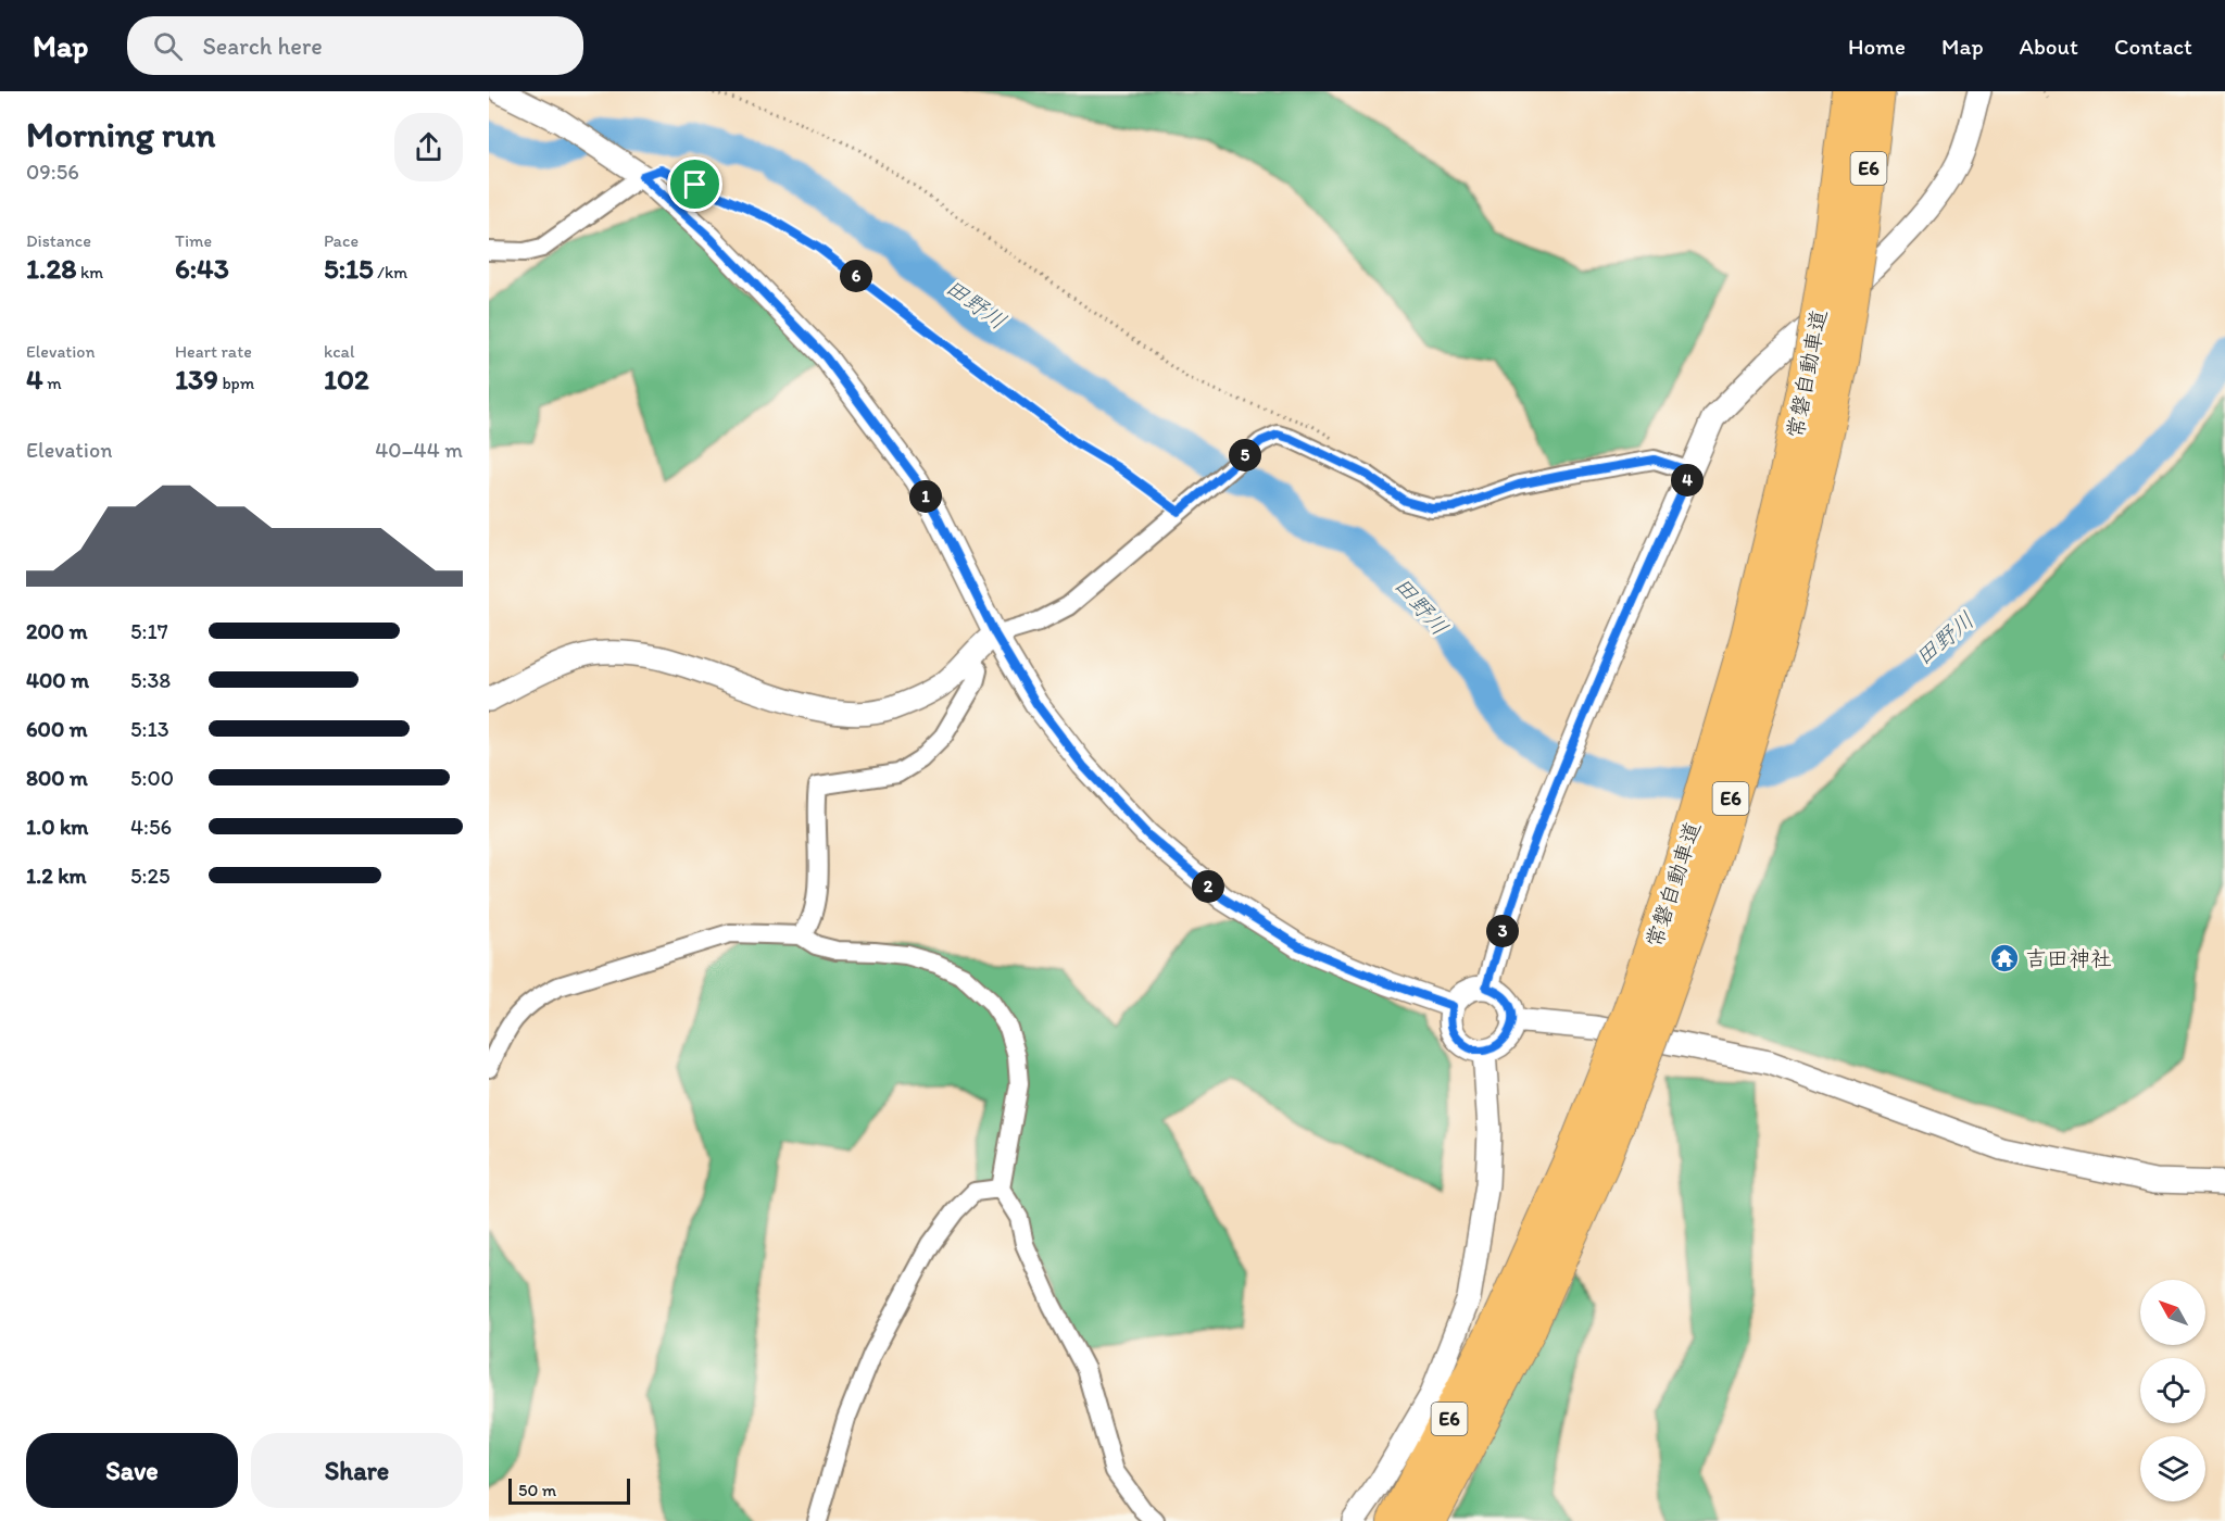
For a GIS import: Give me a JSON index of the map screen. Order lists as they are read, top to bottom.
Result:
{
  "streets": {
    "highway": ["E6", "常磐自動車道"]
  },
  "water": ["田野川"],
  "places": {
    "temple": ["吉田神社"]
  },
  "scale_bar": "50 m",
  "north": "top left",
  "page": {
    "header": "Map",
    "search": "Search here",
    "nav": [
      "Home",
      "Map",
      "About",
      "Contact"
    ],
    "heading": ["Morning run", "09:56"],
    "stats": [
      ["Distance", "1.28 km"],
      ["Time", "6:43"],
      ["Pace", "5:15 /km"],
      ["Elevation", "4 m"],
      ["Heart rate", "139 bpm"],
      ["kcal", "102"]
    ],
    "pins": [
      "6",
      "5",
      "4",
      "1",
      "2",
      "3"
    ],
    "chart": ["Elevation", "40–44 m"],
    "list": [
      {
        "name": "200 m",
        "note": "5:17"
      },
      {
        "name": "400 m",
        "note": "5:38"
      },
      {
        "name": "600 m",
        "note": "5:13"
      },
      {
        "name": "800 m",
        "note": "5:00"
      },
      {
        "name": "1.0 km",
        "note": "4:56"
      },
      {
        "name": "1.2 km",
        "note": "5:25"
      }
    ],
    "buttons": ["Save", "Share"],
    "scale": "50 m"
  }
}
